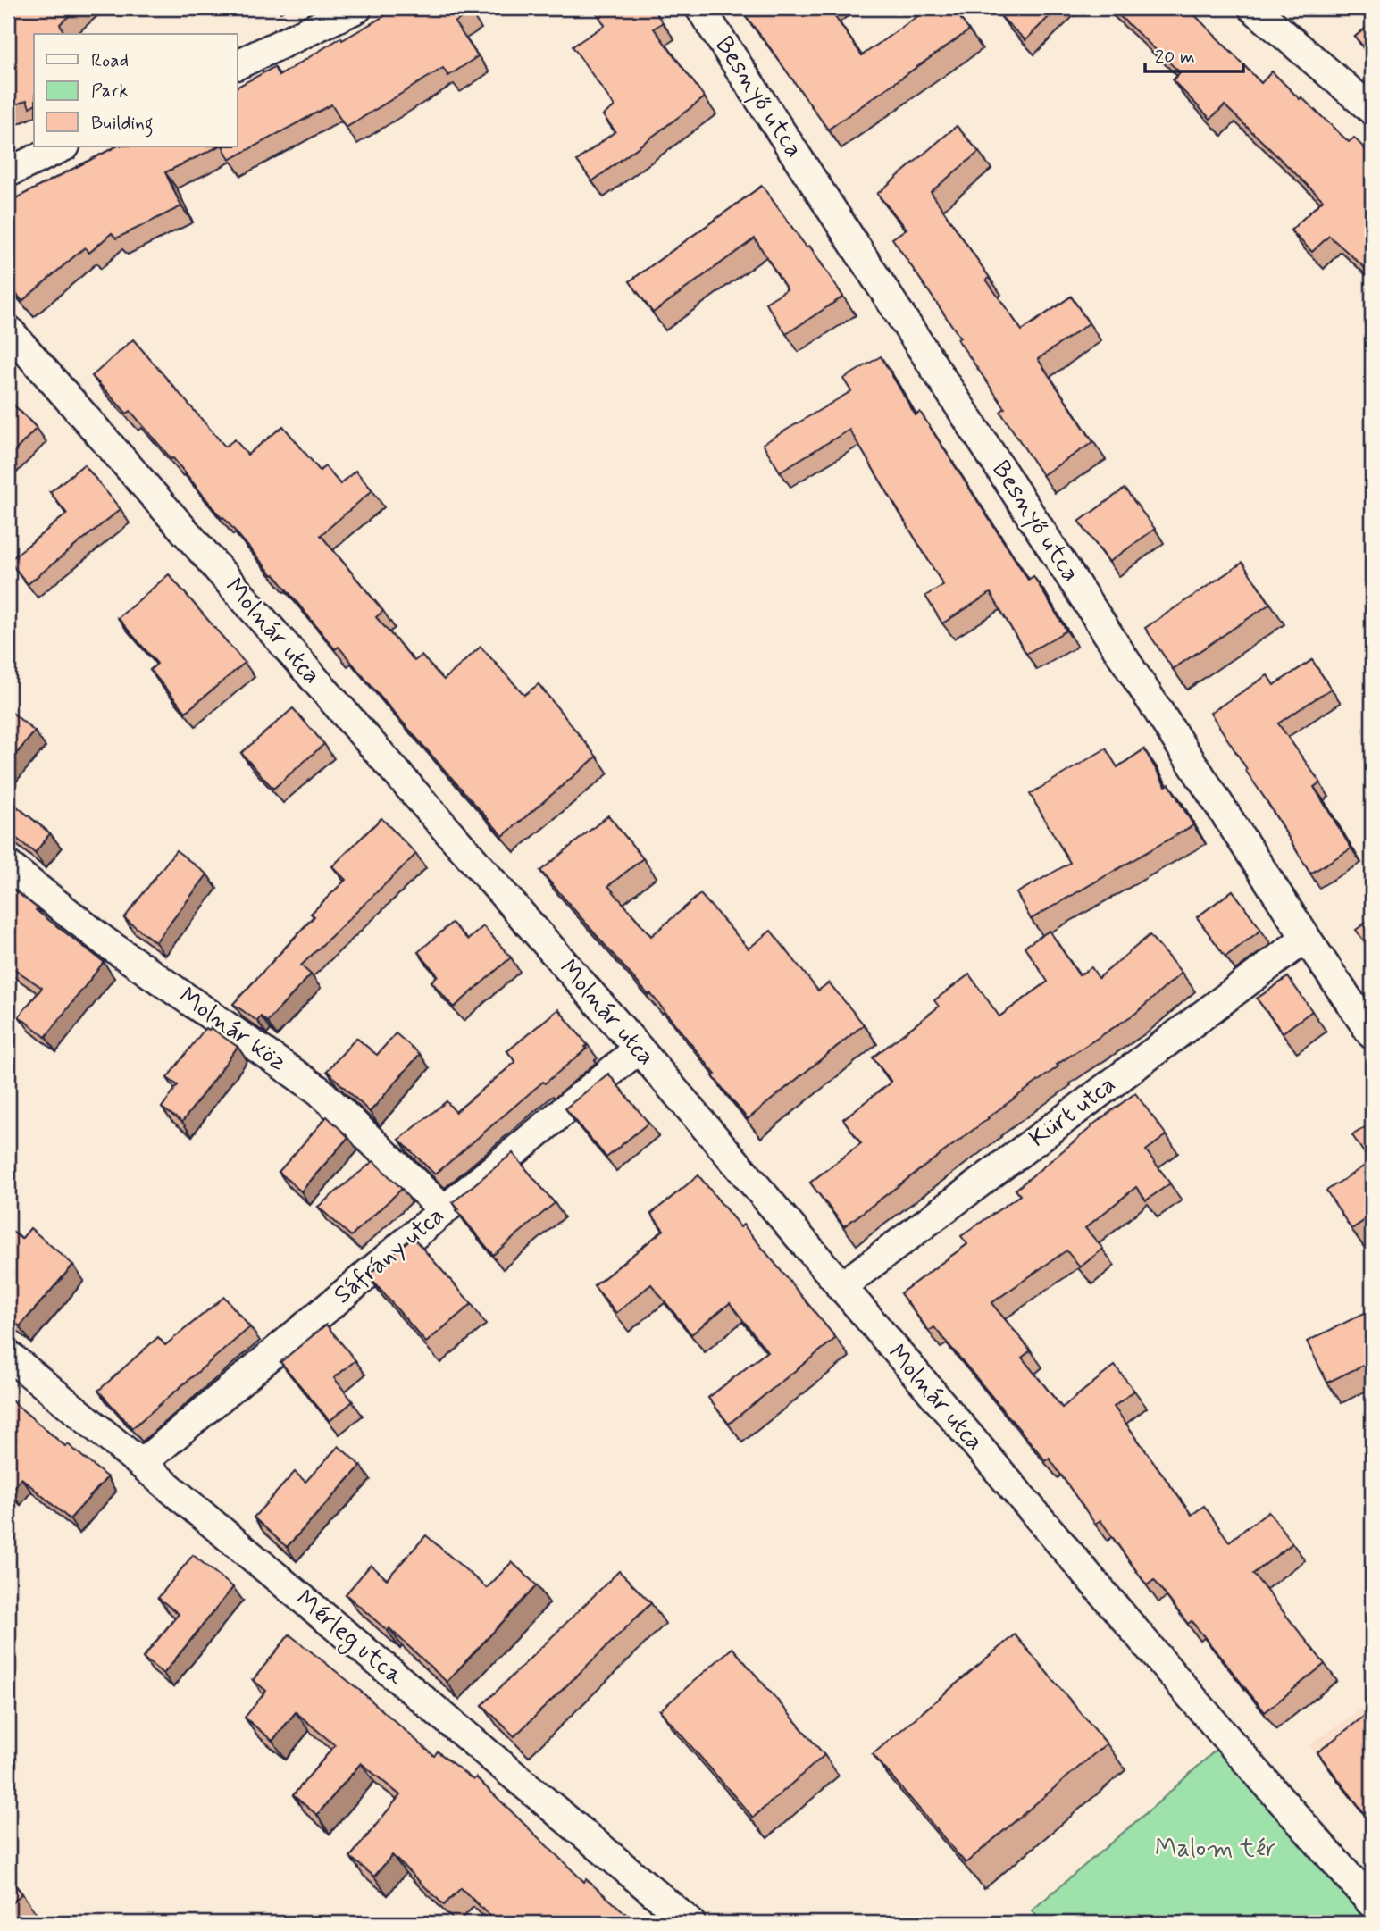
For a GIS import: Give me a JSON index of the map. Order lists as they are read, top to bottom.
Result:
{
  "streets": {
    "street": [
      "Besnyő utca",
      "Molnár utca",
      "Molnár köz",
      "Kürt utca",
      "Sáfrány utca",
      "Mérleg utca"
    ]
  },
  "crossings": [
    ["Besnyő utca", "Kürt utca"],
    ["Molnár utca", "Kürt utca"],
    ["Molnár utca", "Sáfrány utca"],
    ["Molnár köz", "Sáfrány utca"],
    ["Sáfrány utca", "Mérleg utca"]
  ],
  "parks": ["Malom tér"],
  "legend": ["Road", "Park", "Building"],
  "scale_bar": "20 m"
}
